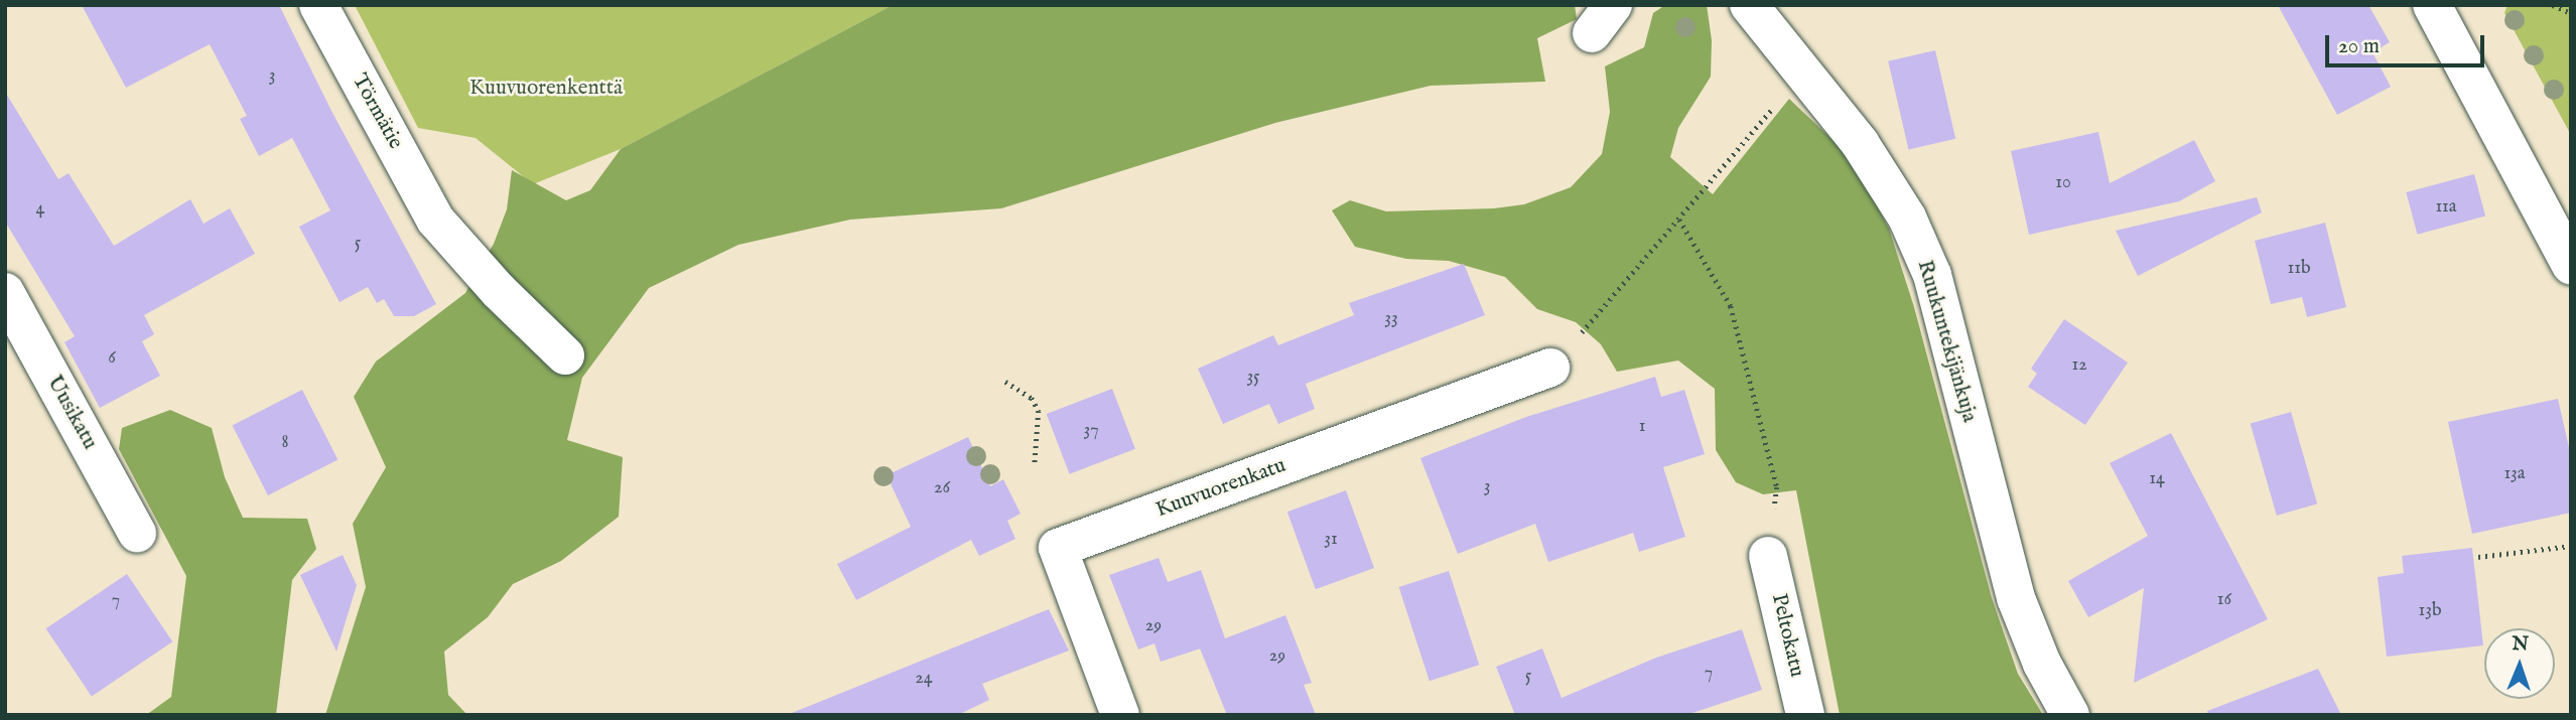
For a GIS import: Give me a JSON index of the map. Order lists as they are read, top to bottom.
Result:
{
  "streets": {
    "street": [
      "Törmätie",
      "Ruukuntekijänkuja",
      "Uusikatu",
      "Kuuvuorenkatu",
      "Peltokatu"
    ]
  },
  "parks": ["Kuuvuorenkenttä"],
  "house_numbers": [
    "3",
    "10",
    "11a",
    "4",
    "5",
    "11b",
    "33",
    "6",
    "12",
    "35",
    "1",
    "37",
    "8",
    "13a",
    "14",
    "3",
    "26",
    "31",
    "16",
    "7",
    "13b",
    "29",
    "29",
    "7",
    "5",
    "24"
  ],
  "scale_bar": "20 m",
  "north": "top"
}
